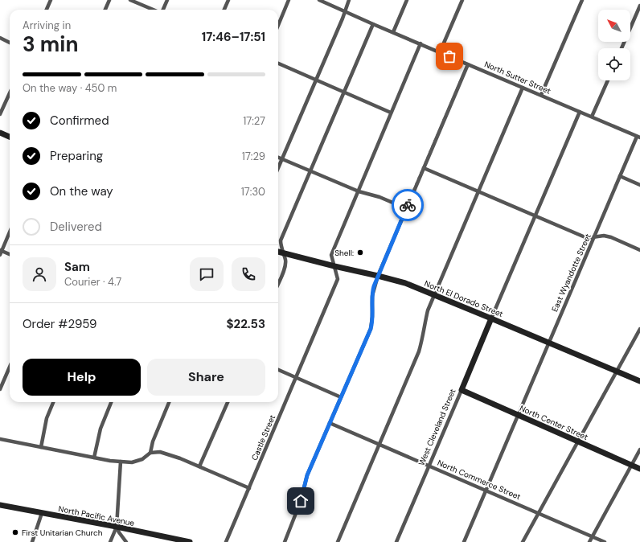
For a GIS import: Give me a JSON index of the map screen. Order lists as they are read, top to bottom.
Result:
{
  "streets": {
    "main road": [
      "North El Dorado Street",
      "North Center Street",
      "West Cleveland Street",
      "North Pacific Avenue"
    ],
    "street": [
      "North Sutter Street",
      "East Wyandotte Street",
      "Castle Street",
      "North Commerce Street"
    ]
  },
  "crossings": [
    ["North Sutter Street", "East Wyandotte Street"],
    ["North Sutter Street", "Castle Street"],
    ["East Wyandotte Street", "North El Dorado Street"],
    ["East Wyandotte Street", "North Center Street"],
    ["East Wyandotte Street", "North Commerce Street"],
    ["North El Dorado Street", "West Cleveland Street"],
    ["North El Dorado Street", "Castle Street"],
    ["North Center Street", "West Cleveland Street"],
    ["West Cleveland Street", "North Commerce Street"]
  ],
  "places": ["Shell:", "First Unitarian Church"],
  "north": "top left",
  "page": {
    "heading": ["3 min", "Arriving in", "17:46–17:51"],
    "panel": [
      "Sam",
      "Courier · 4.7",
      "Order #2959",
      "$22.53"
    ],
    "bar": "On the way · 450 m",
    "list": [
      ["Confirmed", "17:27"],
      ["Preparing", "17:29"],
      ["On the way", "17:30"],
      "Delivered"
    ],
    "buttons": ["Help", "Share"]
  }
}
